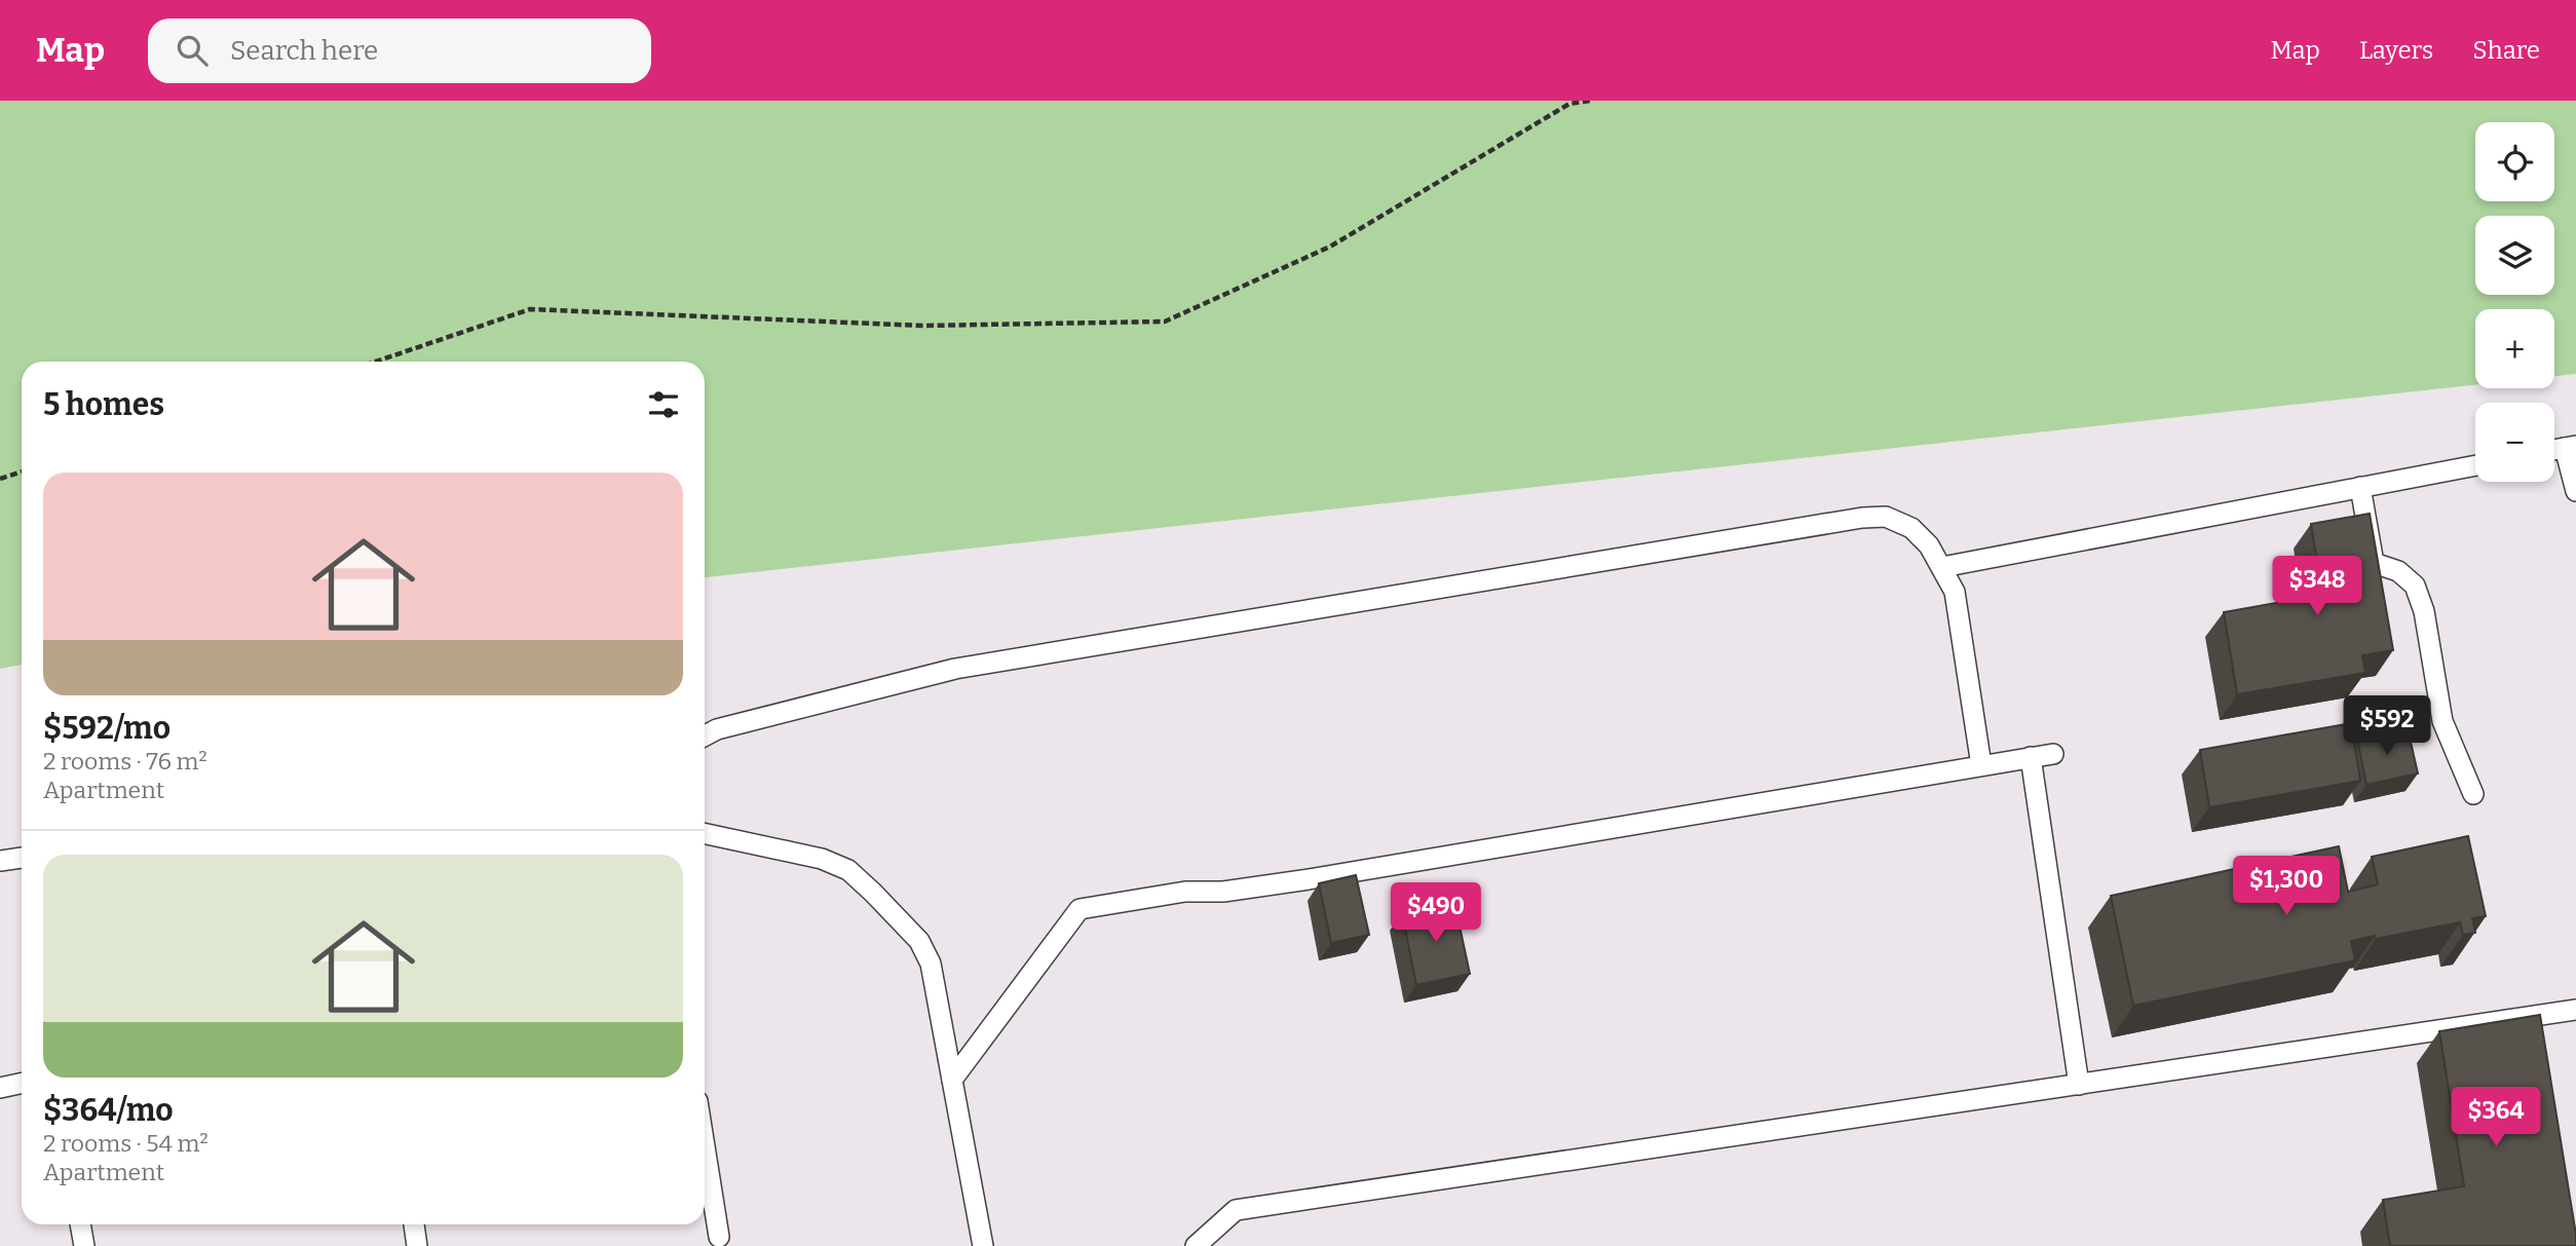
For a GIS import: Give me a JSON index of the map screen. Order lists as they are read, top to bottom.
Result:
{
  "page": {
    "header": "Map",
    "search": "Search here",
    "nav": ["Map", "Layers", "Share"],
    "map_buttons": ["+", "−"],
    "heading": "5 homes",
    "list": [
      {
        "name": "$592/mo",
        "note": "2 rooms · 76 m² · Apartment"
      },
      {
        "name": "$364/mo",
        "note": "2 rooms · 54 m² · Apartment"
      }
    ],
    "price": [
      "$348",
      "$592",
      "$1,300",
      "$490",
      "$364"
    ]
  }
}
